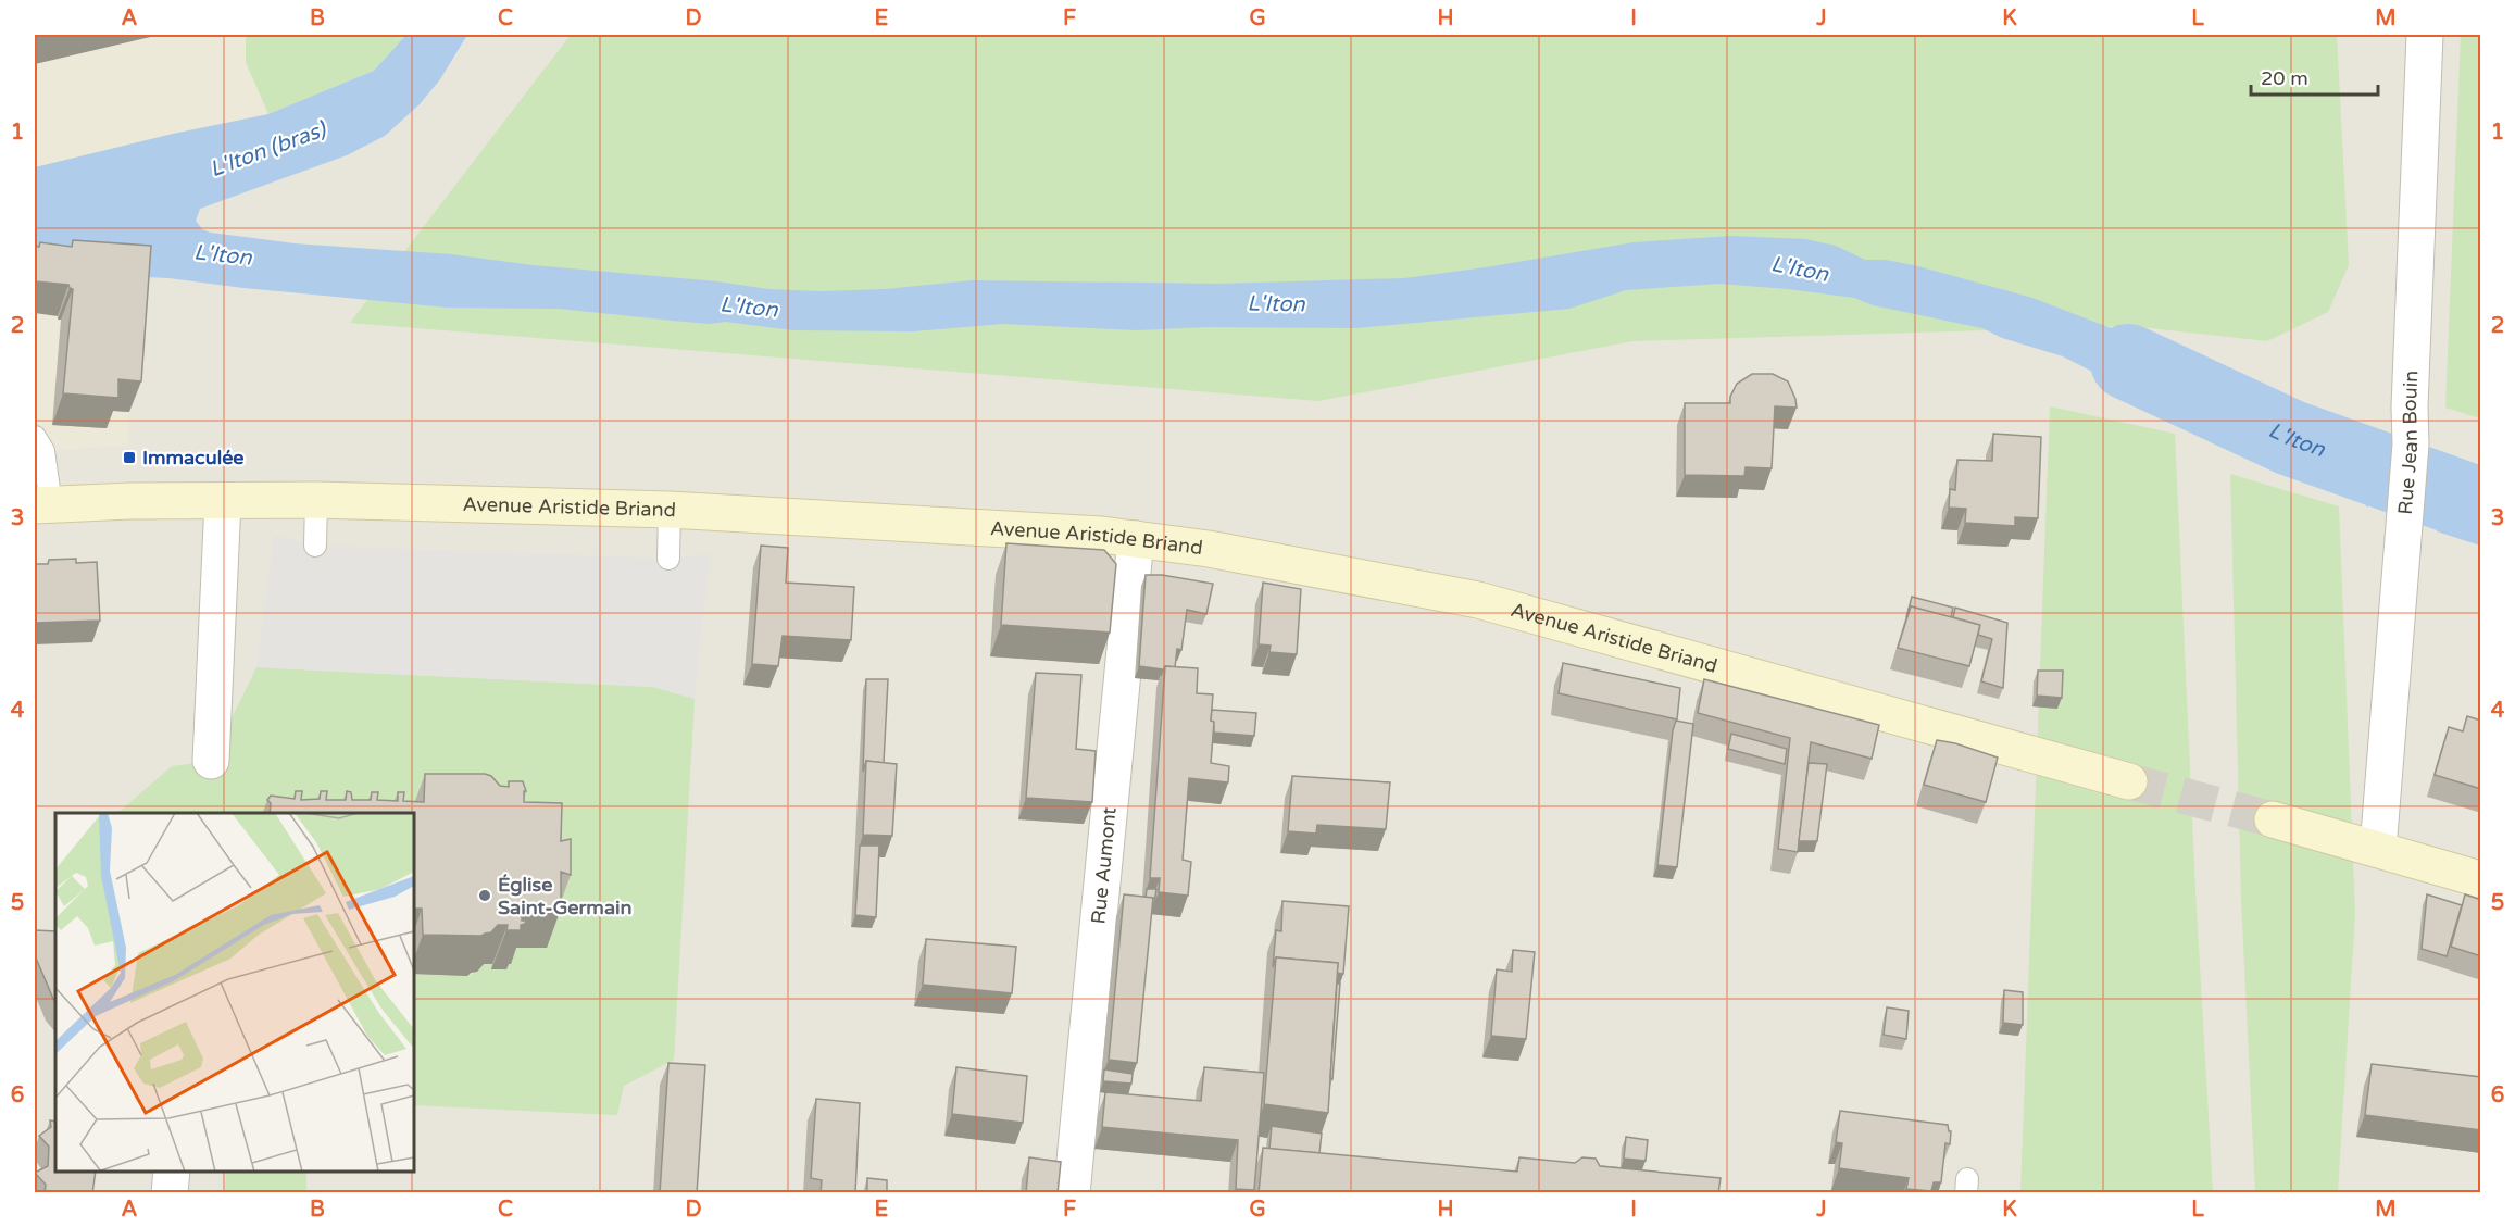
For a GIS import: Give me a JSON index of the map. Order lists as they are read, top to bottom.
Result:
{
  "streets": {
    "main road": ["Avenue Aristide Briand"],
    "street": ["Rue Jean Bouin", "Rue Aumont"]
  },
  "crossings": [
    ["Avenue Aristide Briand", "Rue Aumont"]
  ],
  "water": ["L'Iton (bras)", "L'Iton"],
  "places": {
    "transit": ["Immaculée"],
    "other": ["Église Saint-Germain"]
  },
  "scale_bar": "20 m",
  "grid": {
    "columns": [
      "A",
      "B",
      "C",
      "D",
      "E",
      "F",
      "G",
      "H",
      "I",
      "J",
      "K",
      "L",
      "M"
    ],
    "rows": [
      "1",
      "2",
      "3",
      "4",
      "5",
      "6"
    ]
  }
}
